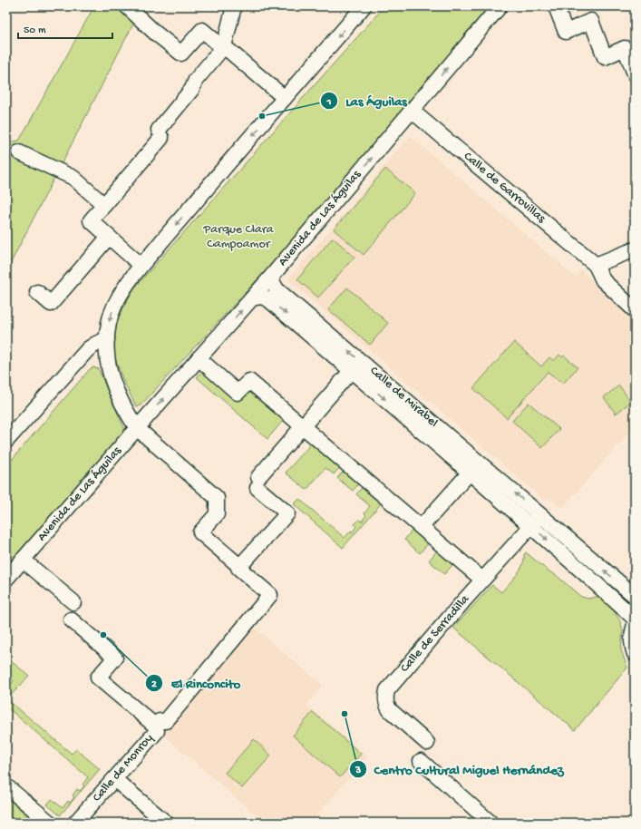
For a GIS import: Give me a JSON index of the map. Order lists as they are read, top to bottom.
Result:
{
  "streets": {
    "street": [
      "Calle de Garrovillas",
      "Avenida de Las Águilas",
      "Calle de Mirabel",
      "Calle de Serradilla",
      "Calle de Monroy"
    ]
  },
  "crossings": [
    ["Calle de Garrovillas", "Avenida de Las Águilas"],
    ["Avenida de Las Águilas", "Calle de Mirabel"],
    ["Calle de Mirabel", "Calle de Serradilla"]
  ],
  "parks": ["Parque Clara Campoamor"],
  "places": ["Las Águilas", "El Rinconcito", "Centro Cultural Miguel Hernández"],
  "scale_bar": "50 m"
}
